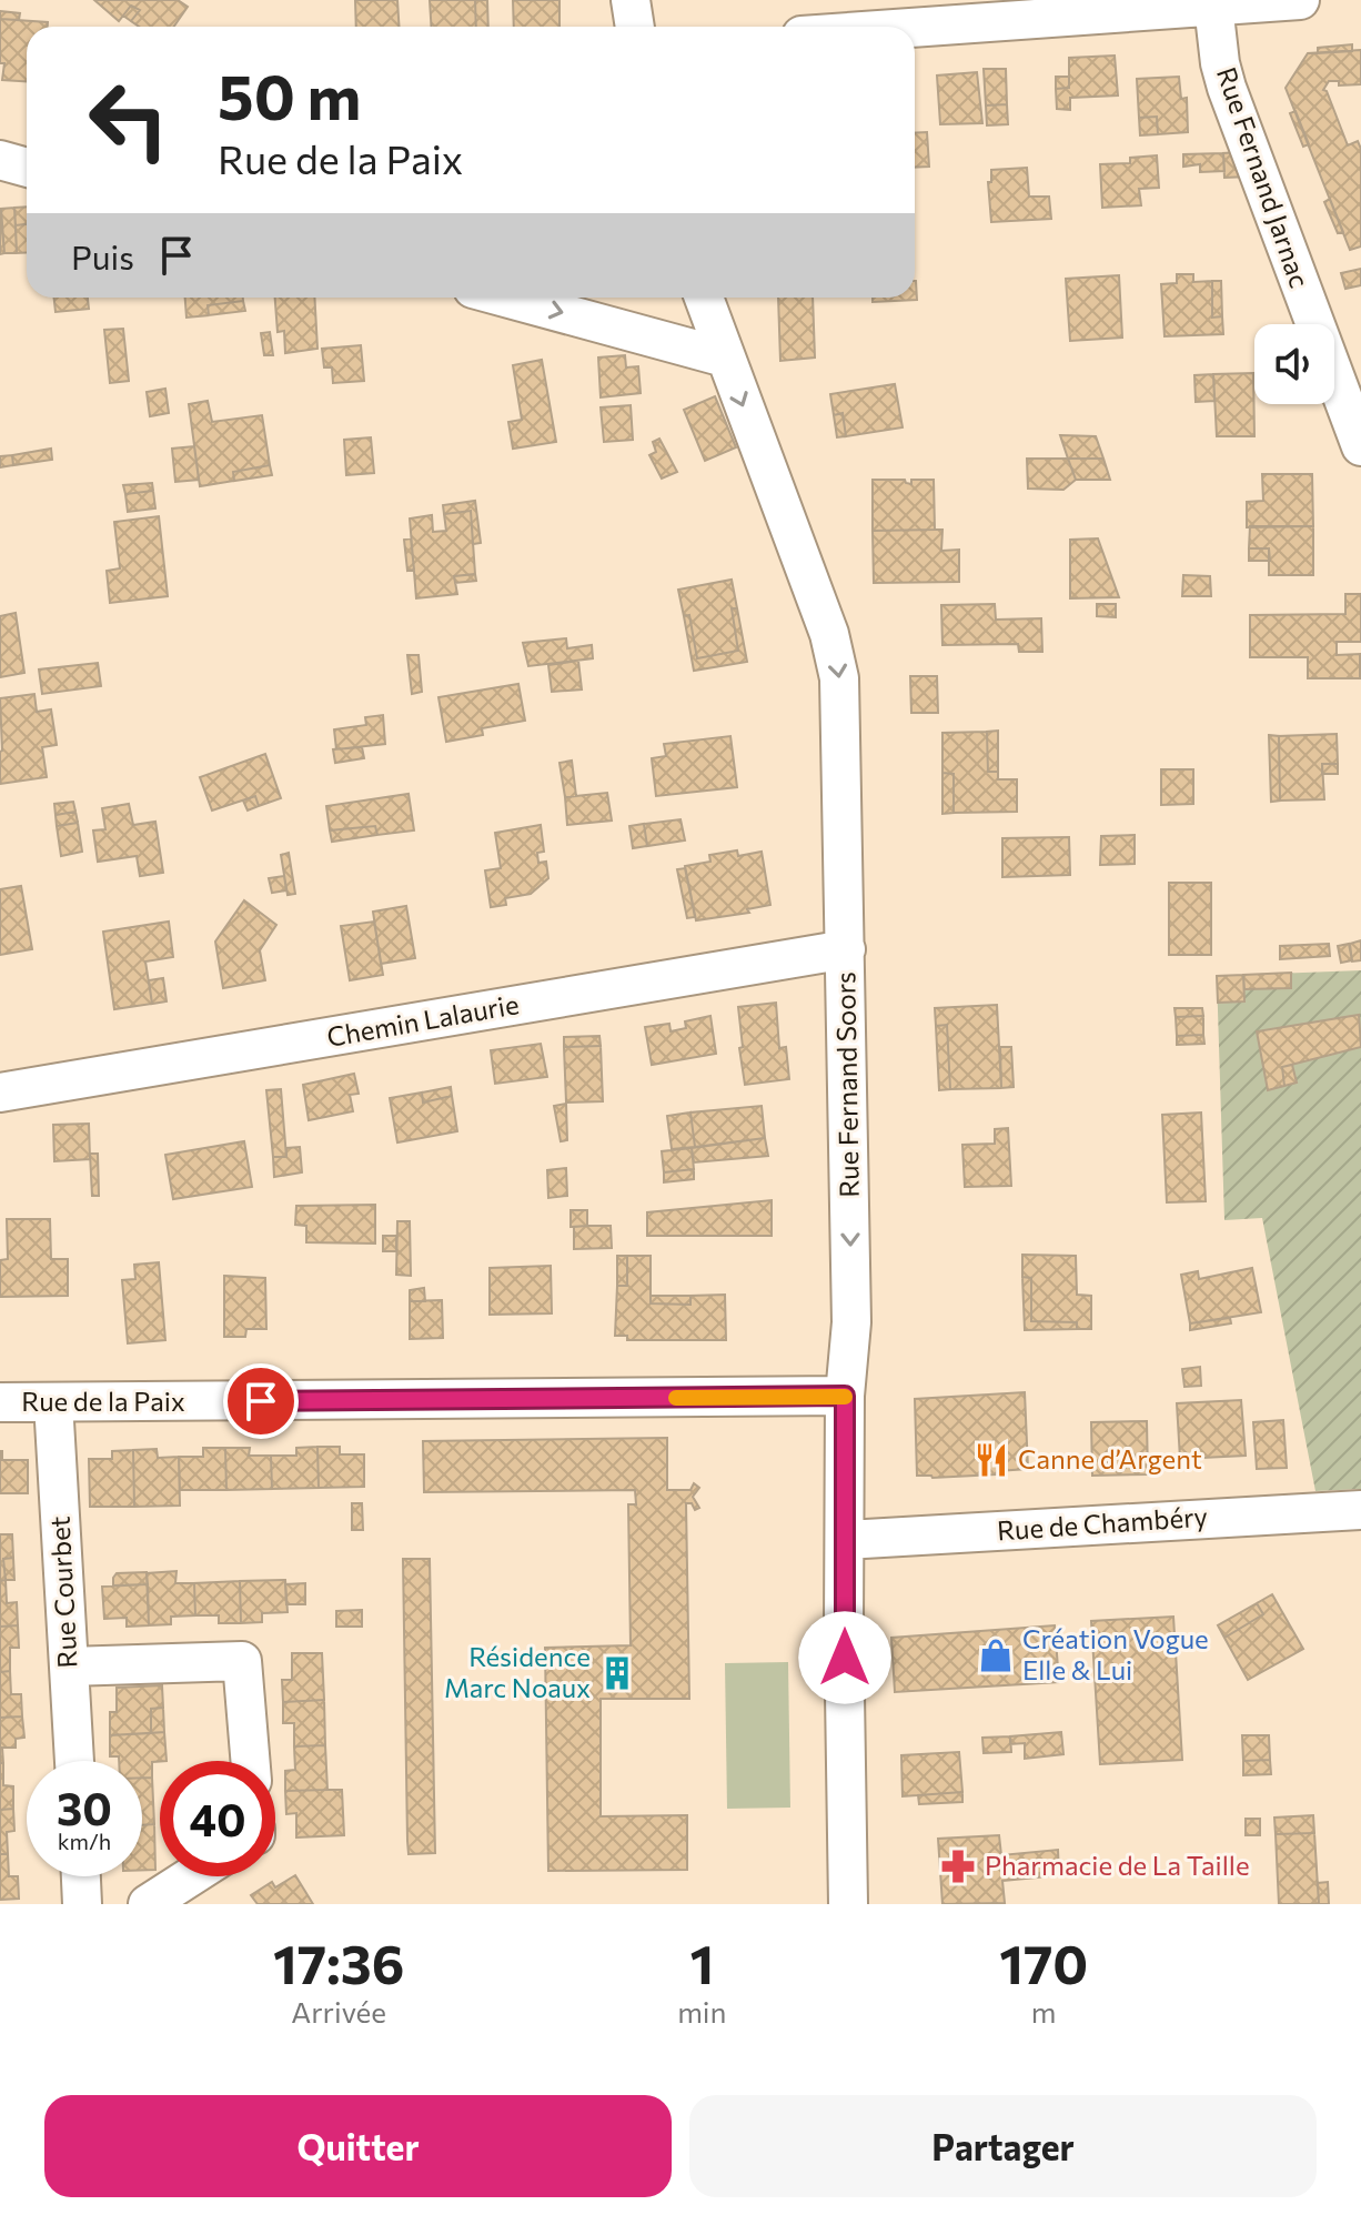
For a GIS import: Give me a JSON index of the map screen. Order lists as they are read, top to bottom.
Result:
{
  "streets": {
    "street": [
      "Rue Fernand Jarnac",
      "Chemin Lalaurie",
      "Rue Fernand Soors",
      "Rue de la Paix",
      "Rue de Chambéry",
      "Rue Courbet"
    ]
  },
  "crossings": [
    ["Chemin Lalaurie", "Rue Fernand Soors"],
    ["Rue Fernand Soors", "Rue de la Paix"],
    ["Rue Fernand Soors", "Rue de Chambéry"],
    ["Rue de la Paix", "Rue Courbet"]
  ],
  "one_way": ["Rue Fernand Soors"],
  "places": {
    "restaurant": ["Canne d’Argent"],
    "shop": ["Création Vogue Elle & Lui"],
    "building": ["Résidence Marc Noaux"],
    "pharmacy": ["Pharmacie de La Taille"]
  },
  "page": {
    "turn": ["50 m", "Rue de la Paix"],
    "then": "Puis",
    "speed": "30 km/h",
    "limit": "40",
    "eta": [
      "17:36",
      "Arrivée",
      "1",
      "min",
      "170",
      "m"
    ],
    "buttons": ["Quitter", "Partager"]
  }
}
